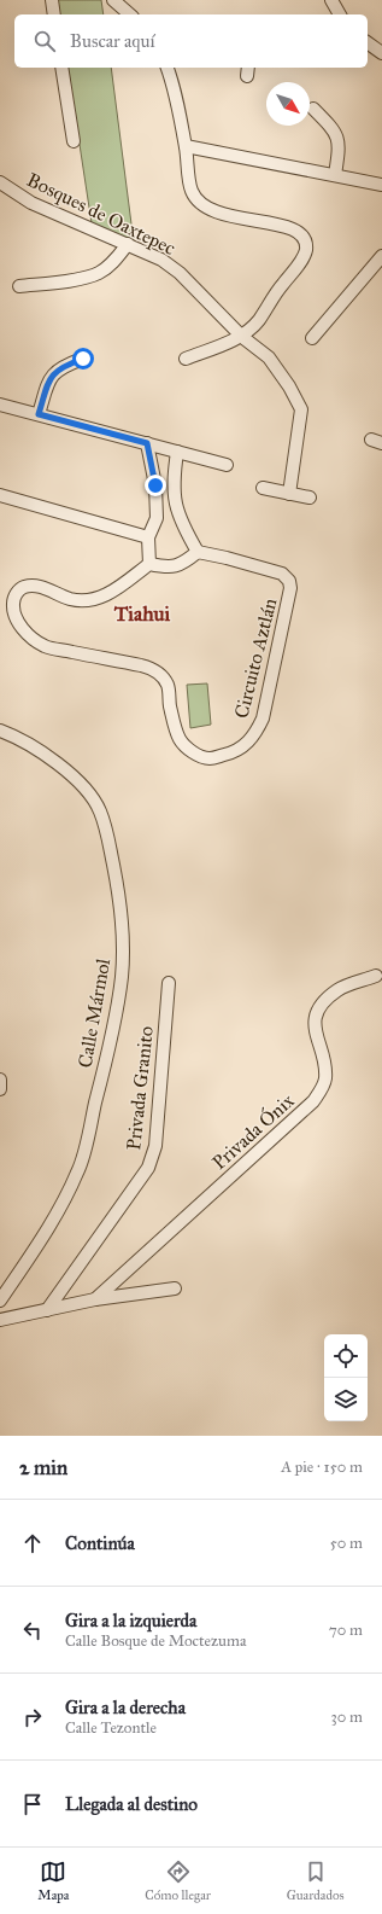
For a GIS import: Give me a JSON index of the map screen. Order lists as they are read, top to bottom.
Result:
{
  "streets": {
    "street": [
      "Bosques de Oaxtepec",
      "Circuito Aztlán",
      "Calle Mármol",
      "Privada Granito",
      "Privada Ónix"
    ]
  },
  "districts": ["Tiahui"],
  "north": "bottom right",
  "page": {
    "search": "Buscar aquí",
    "heading": ["2 min", "A pie · 150 m"],
    "list": [
      ["Continúa", "50 m"],
      ["Gira a la izquierda", "Calle Bosque de Moctezuma", "70 m"],
      ["Gira a la derecha", "Calle Tezontle", "30 m"],
      "Llegada al destino"
    ],
    "nav": ["Mapa", "Cómo llegar", "Guardados"]
  }
}
